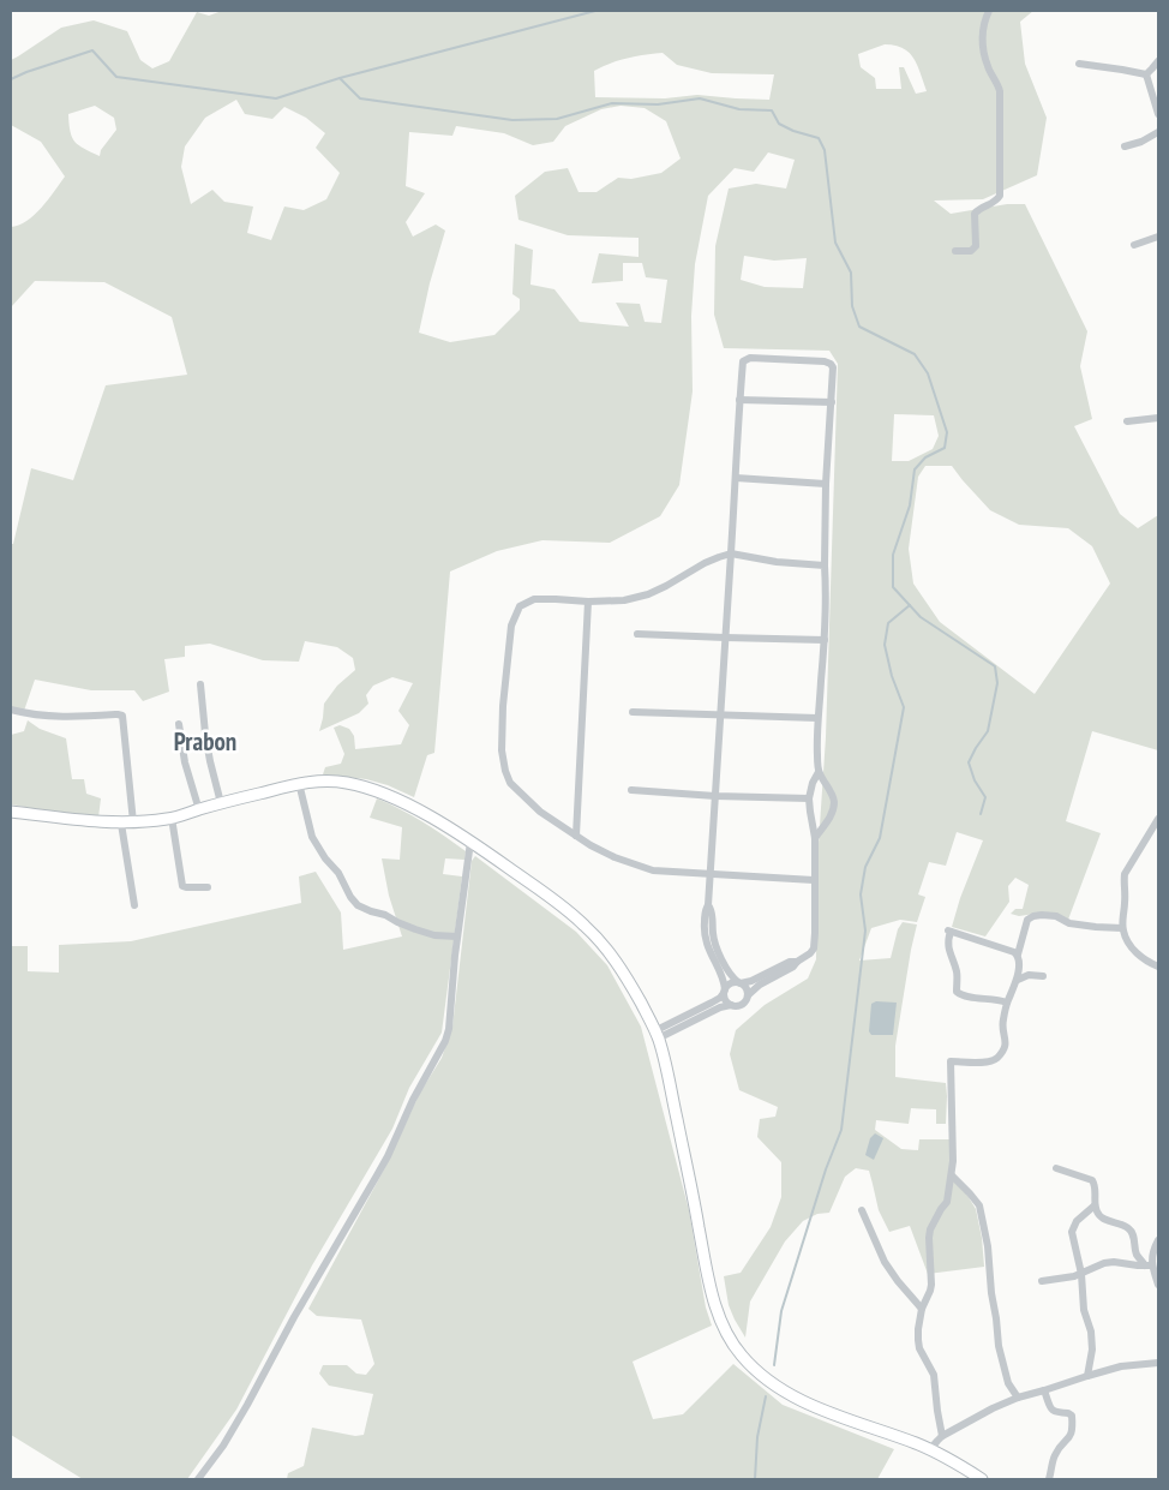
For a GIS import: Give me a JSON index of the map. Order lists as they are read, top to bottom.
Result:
{
  "districts": ["Prabon"]
}
